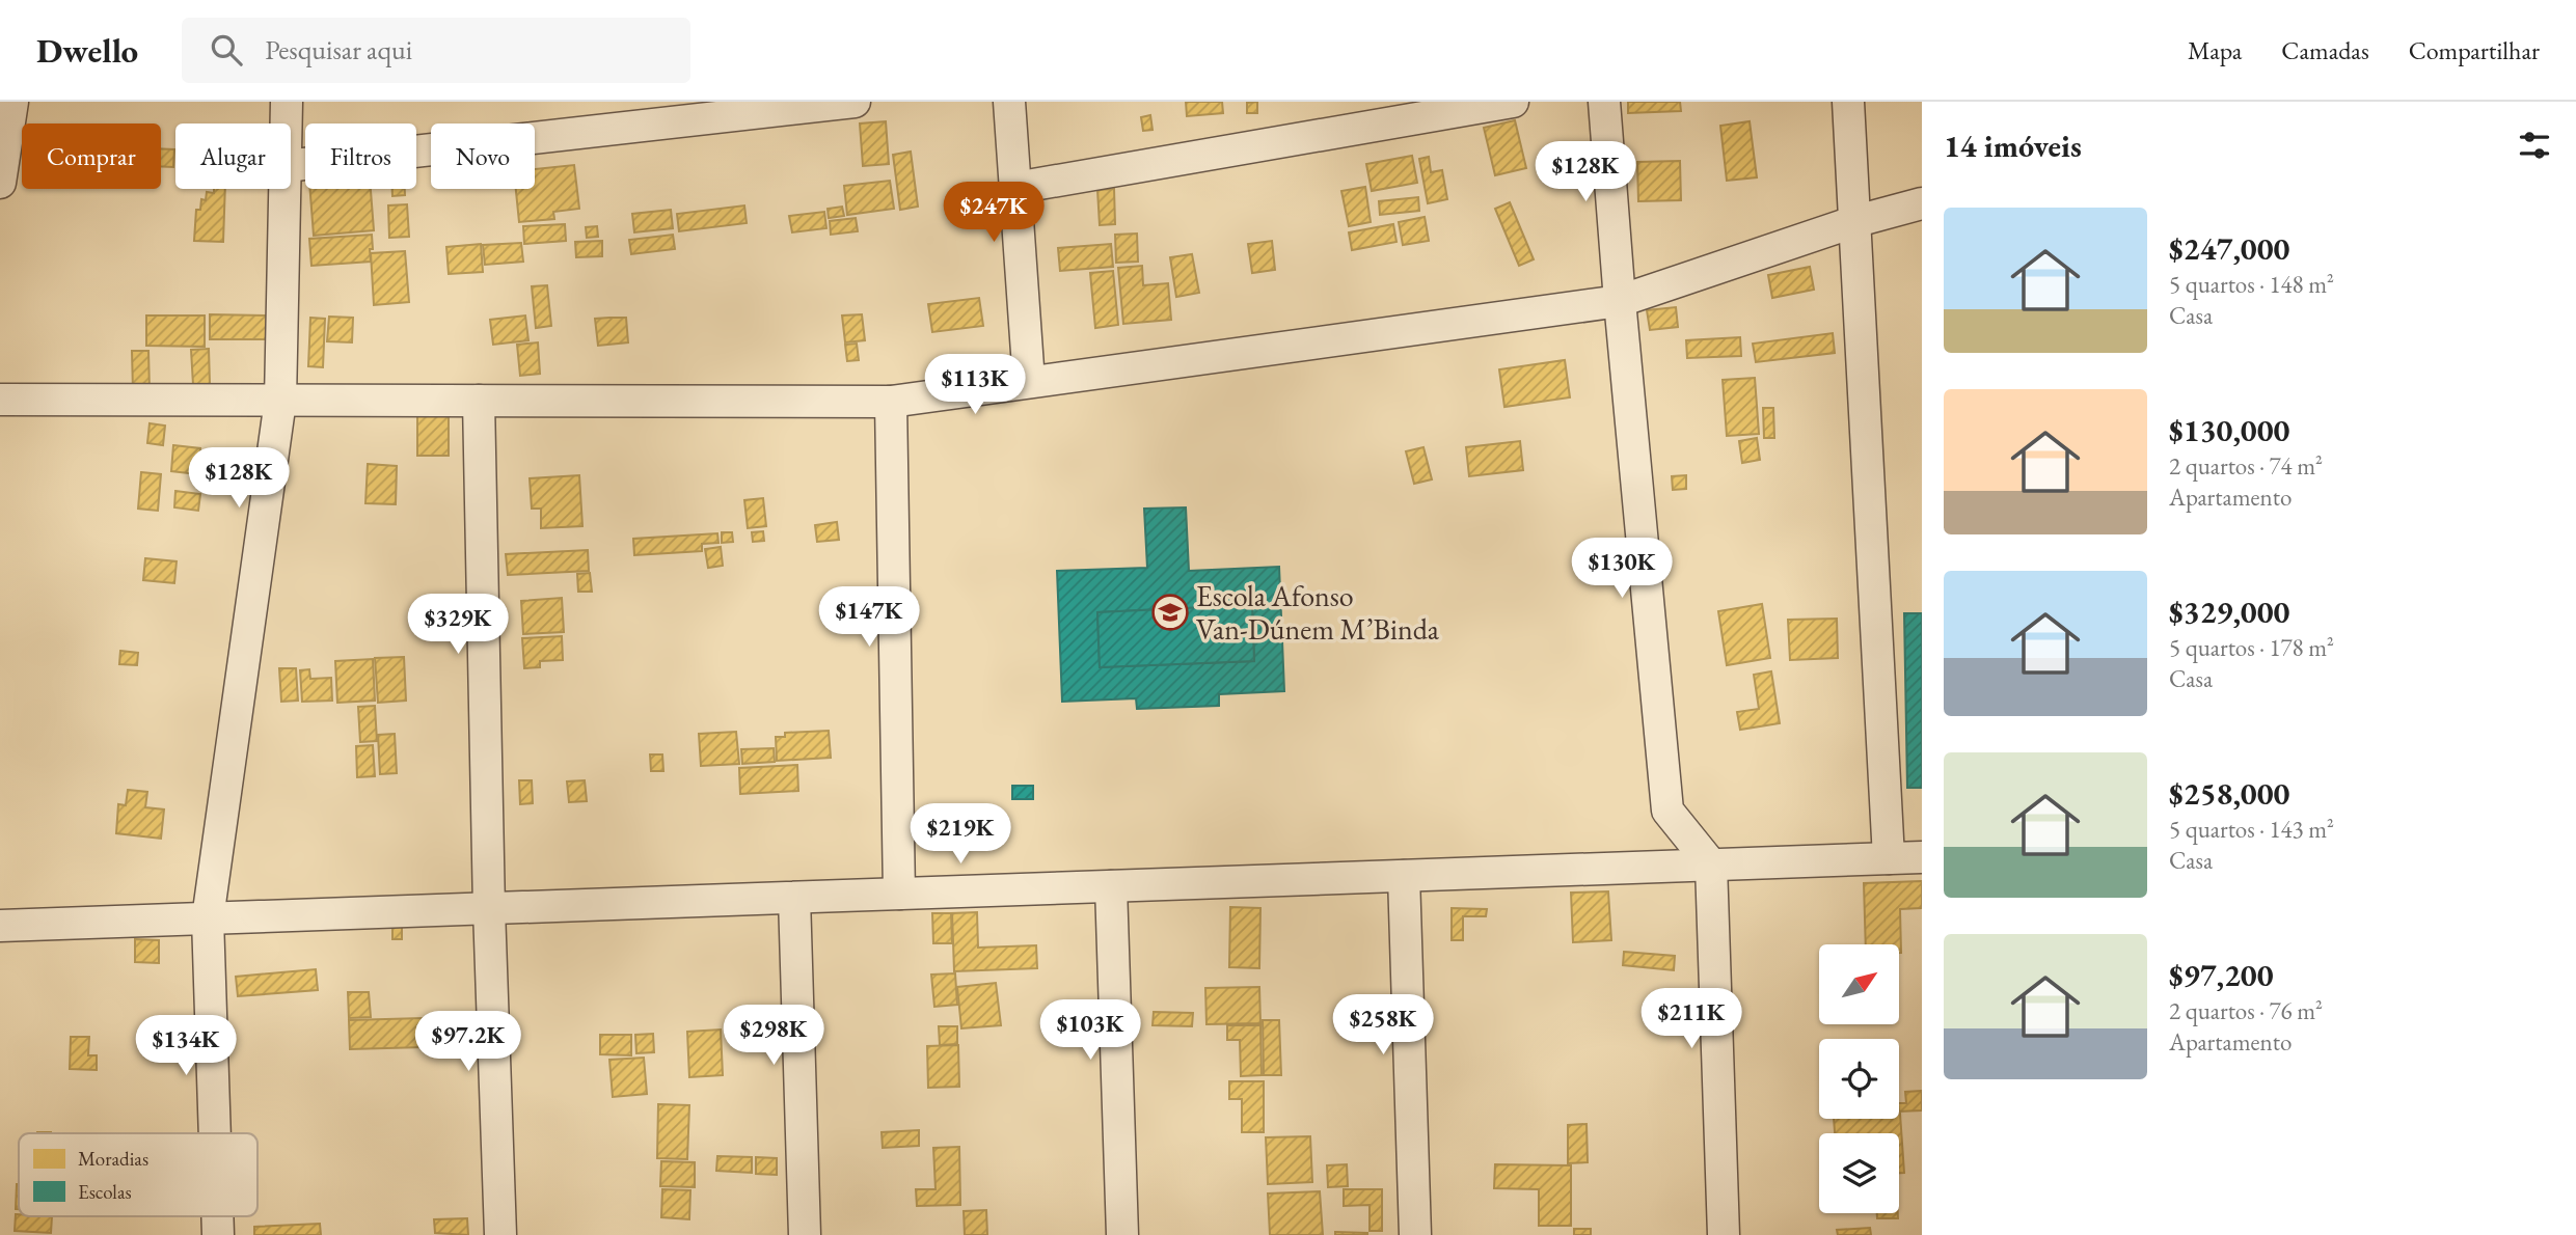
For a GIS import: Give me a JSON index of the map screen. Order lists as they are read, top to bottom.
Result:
{
  "places": {
    "school or university": ["Escola Afonso Van-Dúnem M’Binda"]
  },
  "legend": ["Moradias", "Escolas"],
  "north": "top right",
  "page": {
    "header": "Dwello",
    "search": "Pesquisar aqui",
    "nav": ["Mapa", "Camadas", "Compartilhar"],
    "heading": "14 imóveis",
    "chip": [
      "Comprar",
      "Alugar",
      "Filtros",
      "Novo"
    ],
    "price": [
      "$128K",
      "$247K",
      "$113K",
      "$128K",
      "$130K",
      "$147K",
      "$329K",
      "$219K",
      "$211K",
      "$258K",
      "$103K",
      "$298K",
      "$97.2K",
      "$134K"
    ],
    "list": [
      {
        "name": "$247,000",
        "note": "5 quartos · 148 m² · Casa"
      },
      {
        "name": "$130,000",
        "note": "2 quartos · 74 m² · Apartamento"
      },
      {
        "name": "$329,000",
        "note": "5 quartos · 178 m² · Casa"
      },
      {
        "name": "$258,000",
        "note": "5 quartos · 143 m² · Casa"
      },
      {
        "name": "$97,200",
        "note": "2 quartos · 76 m² · Apartamento"
      }
    ]
  }
}
